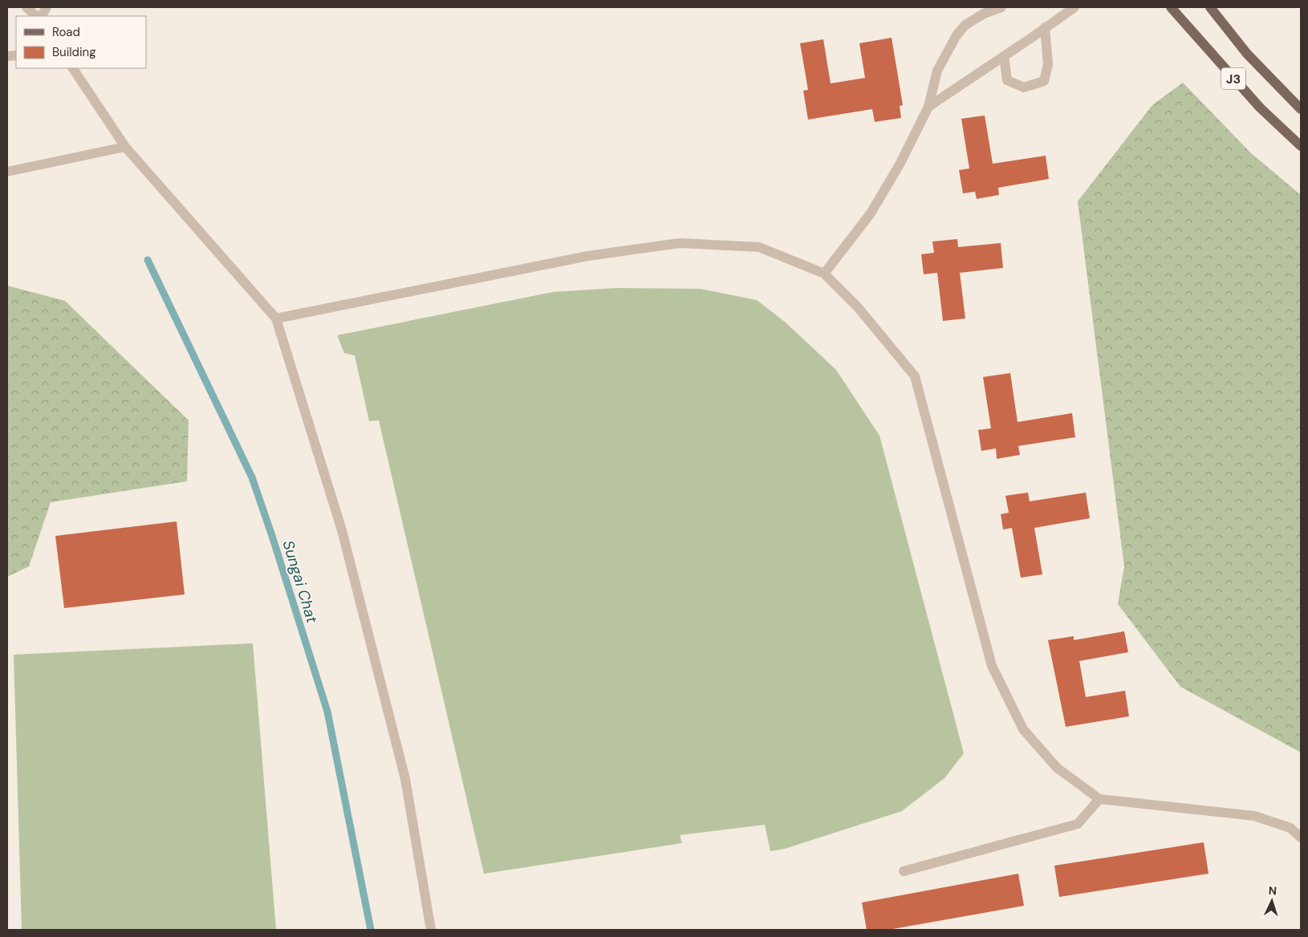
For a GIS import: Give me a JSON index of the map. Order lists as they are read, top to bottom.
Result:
{
  "streets": {
    "main road": ["J3"]
  },
  "water": ["Sungai Chat"],
  "legend": ["Road", "Building"],
  "north": "top"
}
